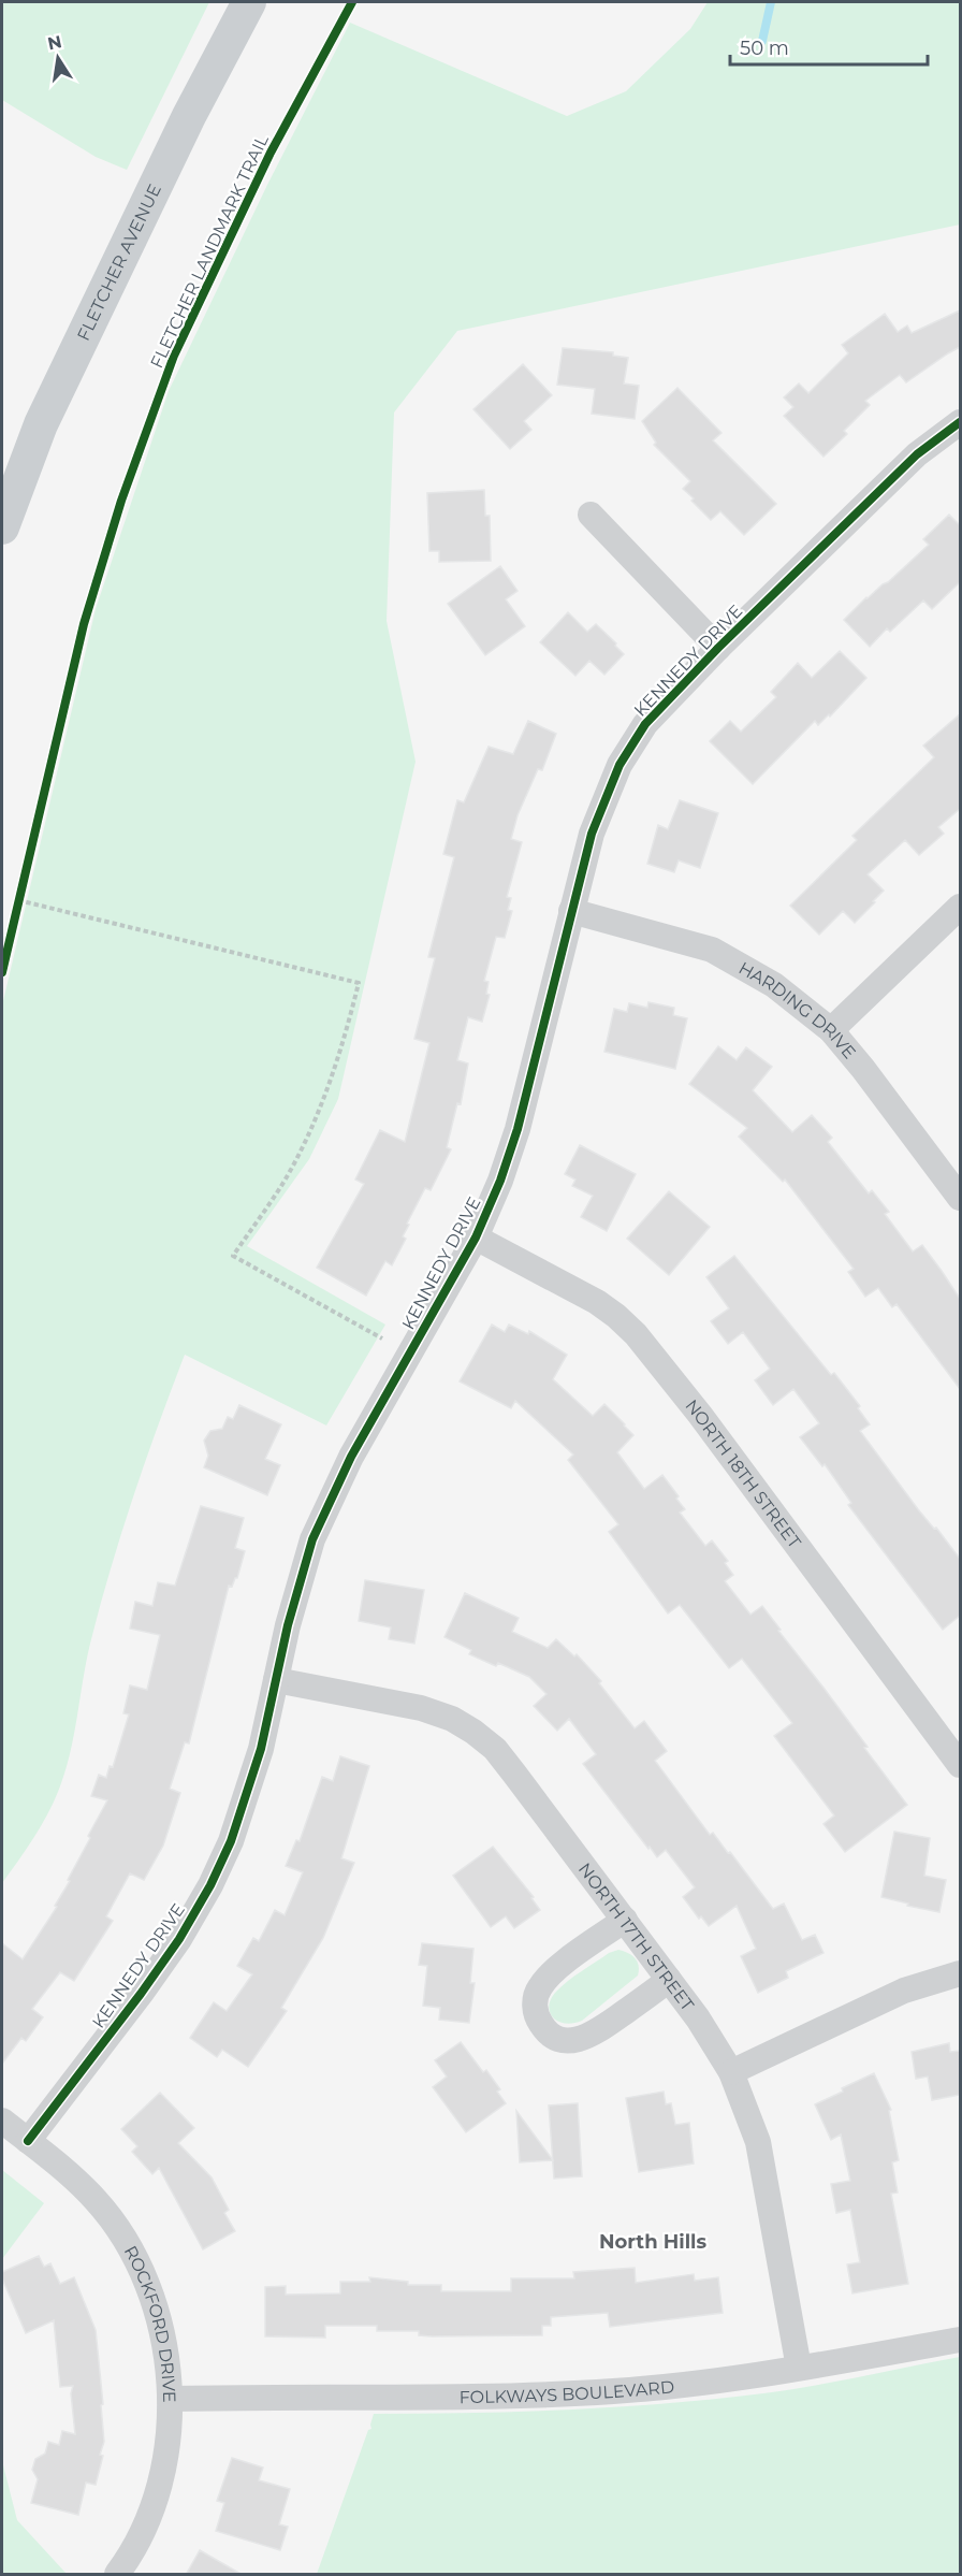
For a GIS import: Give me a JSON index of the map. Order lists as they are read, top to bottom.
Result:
{
  "streets": {
    "main road": ["FLETCHER AVENUE"],
    "street": [
      "KENNEDY DRIVE",
      "HARDING DRIVE",
      "NORTH 18TH STREET",
      "NORTH 17TH STREET",
      "ROCKFORD DRIVE",
      "FOLKWAYS BOULEVARD"
    ],
    "cycle path": ["FLETCHER LANDMARK TRAIL"]
  },
  "crossings": [
    ["KENNEDY DRIVE", "HARDING DRIVE"],
    ["KENNEDY DRIVE", "NORTH 18TH STREET"],
    ["KENNEDY DRIVE", "NORTH 17TH STREET"],
    ["KENNEDY DRIVE", "ROCKFORD DRIVE"],
    ["NORTH 17TH STREET", "FOLKWAYS BOULEVARD"],
    ["ROCKFORD DRIVE", "FOLKWAYS BOULEVARD"]
  ],
  "districts": ["North Hills"],
  "scale_bar": "50 m",
  "north": "top"
}
